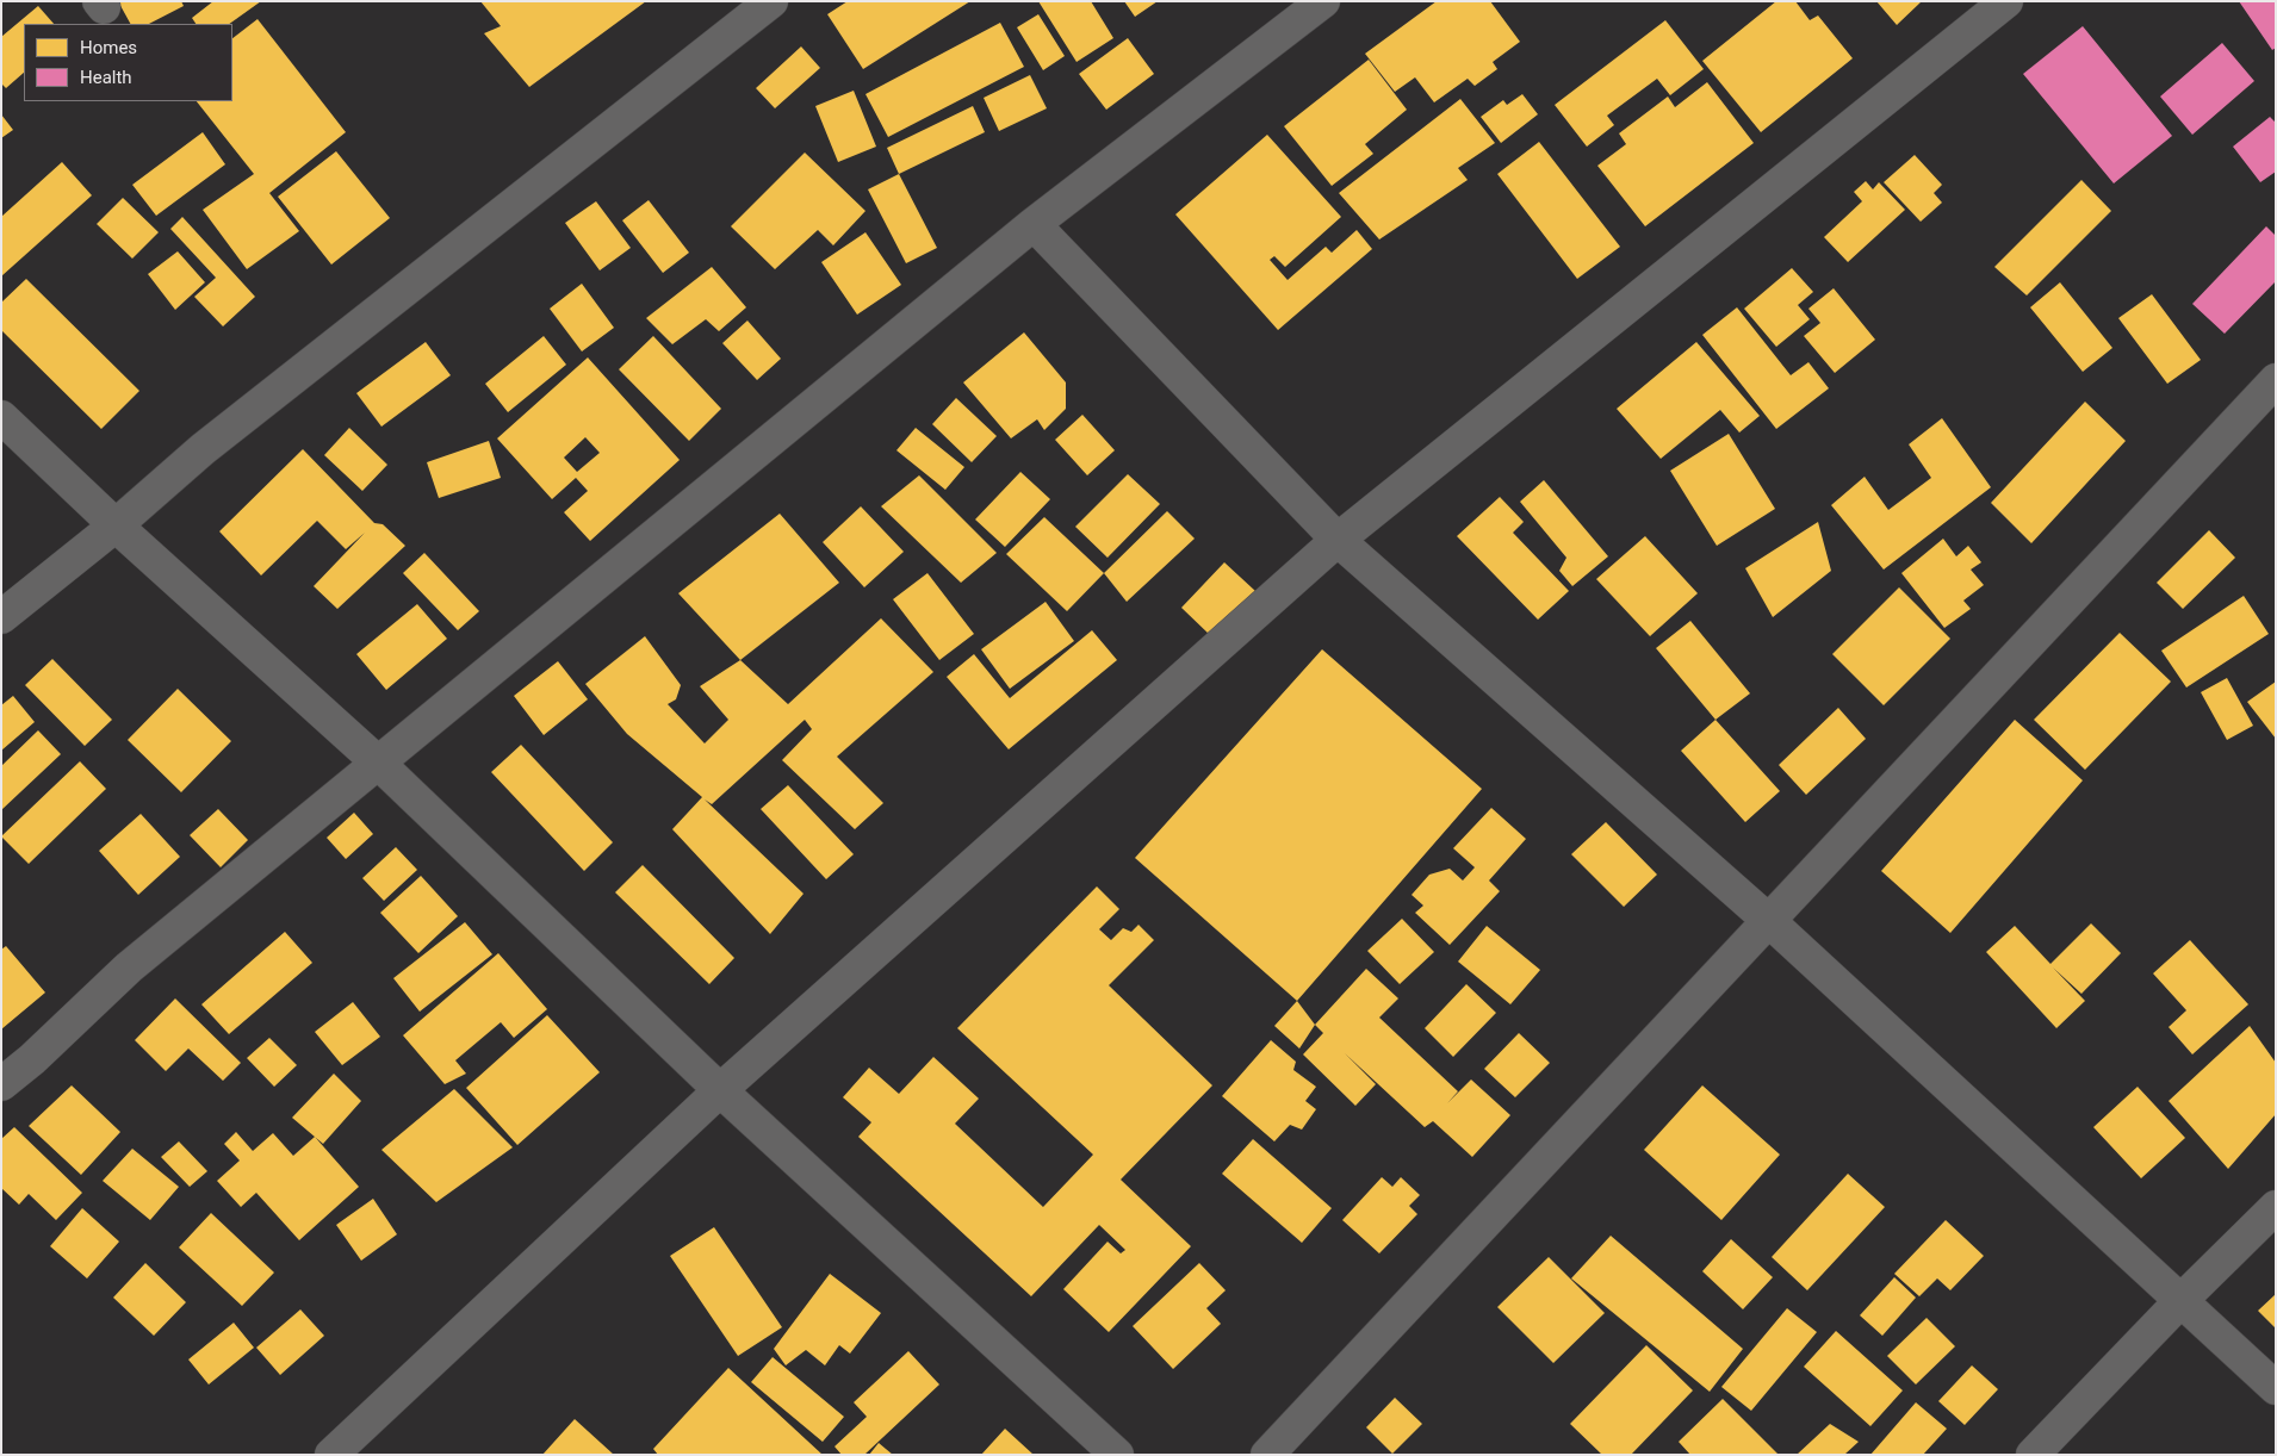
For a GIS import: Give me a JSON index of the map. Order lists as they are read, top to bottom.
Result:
{
  "legend": ["Homes", "Health"]
}
